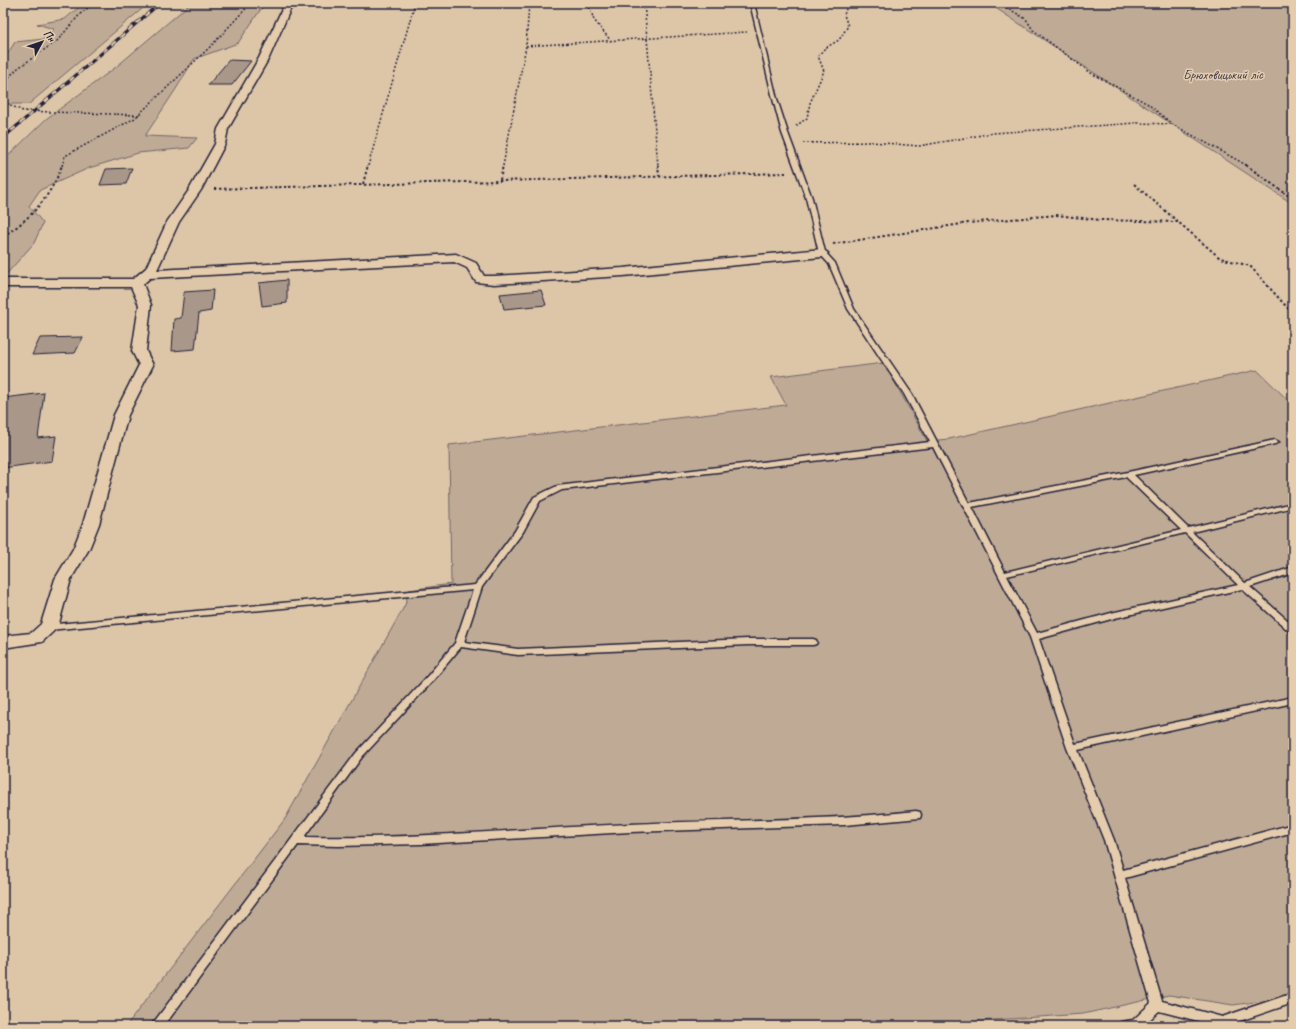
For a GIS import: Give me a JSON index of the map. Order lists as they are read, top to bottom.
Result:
{
  "parks": ["Брюховицький ліс"],
  "north": "top right"
}
